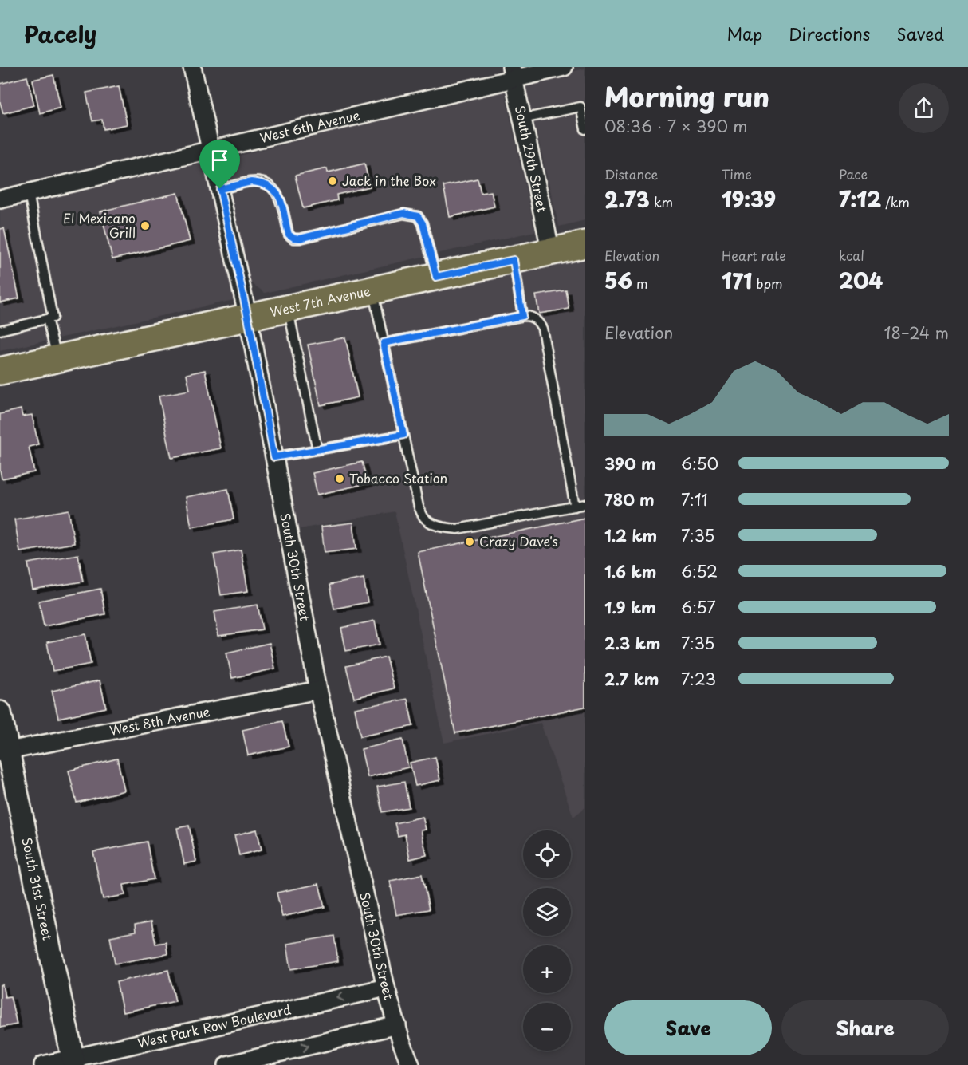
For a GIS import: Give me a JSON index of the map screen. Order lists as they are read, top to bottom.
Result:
{
  "streets": {
    "main road": ["West 7th Avenue"],
    "street": [
      "West 6th Avenue",
      "South 29th Street",
      "South 30th Street",
      "West 8th Avenue",
      "South 31st Street",
      "West Park Row Boulevard"
    ]
  },
  "crossings": [
    ["West 6th Avenue", "South 29th Street"],
    ["West 6th Avenue", "South 30th Street"],
    ["South 29th Street", "West 7th Avenue"],
    ["West 7th Avenue", "South 30th Street"],
    ["South 30th Street", "West 8th Avenue"],
    ["South 30th Street", "West Park Row Boulevard"],
    ["West 8th Avenue", "South 31st Street"],
    ["South 31st Street", "West Park Row Boulevard"]
  ],
  "places": [
    "Jack in the Box",
    "El Mexicano Grill",
    "Tobacco Station",
    "Crazy Dave's"
  ],
  "page": {
    "header": "Pacely",
    "nav": ["Map", "Directions", "Saved"],
    "heading": ["Morning run", "08:36 · 7 × 390 m"],
    "stats": [
      ["Distance", "2.73 km"],
      ["Time", "19:39"],
      ["Pace", "7:12 /km"],
      ["Elevation", "56 m"],
      ["Heart rate", "171 bpm"],
      ["kcal", "204"]
    ],
    "chart": ["Elevation", "18–24 m"],
    "list": [
      {
        "name": "390 m",
        "note": "6:50"
      },
      {
        "name": "780 m",
        "note": "7:11"
      },
      {
        "name": "1.2 km",
        "note": "7:35"
      },
      {
        "name": "1.6 km",
        "note": "6:52"
      },
      {
        "name": "1.9 km",
        "note": "6:57"
      },
      {
        "name": "2.3 km",
        "note": "7:35"
      },
      {
        "name": "2.7 km",
        "note": "7:23"
      }
    ],
    "map_buttons": ["+", "−"],
    "buttons": ["Save", "Share"]
  }
}
